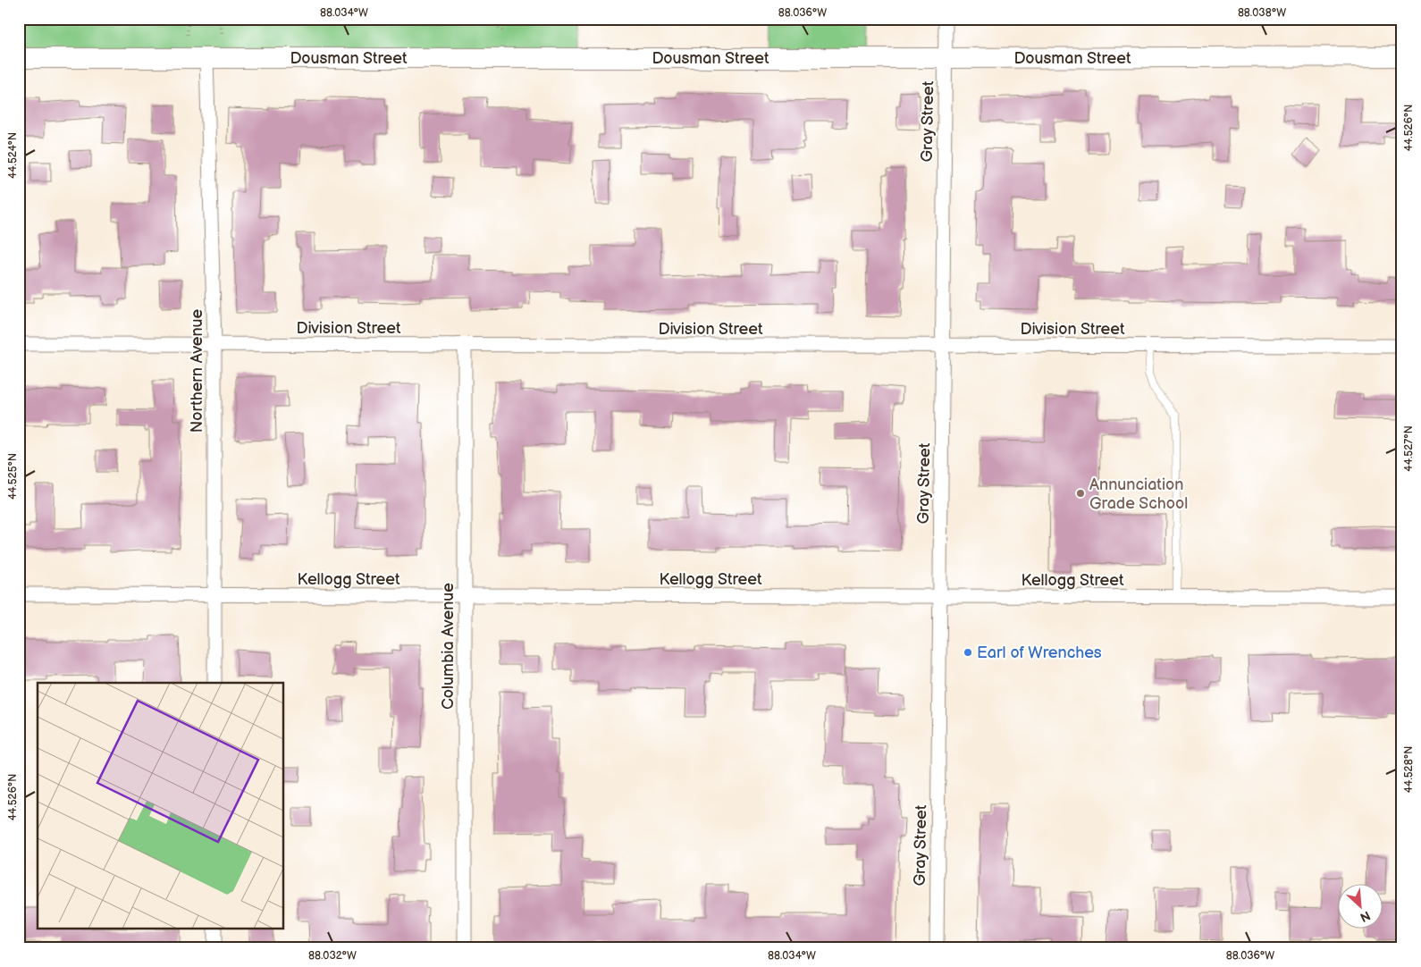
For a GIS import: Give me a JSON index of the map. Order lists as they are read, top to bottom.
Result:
{
  "streets": {
    "street": [
      "Dousman Street",
      "Gray Street",
      "Division Street",
      "Northern Avenue",
      "Kellogg Street",
      "Columbia Avenue"
    ]
  },
  "crossings": [
    ["Dousman Street", "Gray Street"],
    ["Dousman Street", "Northern Avenue"],
    ["Gray Street", "Division Street"],
    ["Gray Street", "Kellogg Street"],
    ["Division Street", "Northern Avenue"],
    ["Division Street", "Columbia Avenue"],
    ["Northern Avenue", "Kellogg Street"],
    ["Kellogg Street", "Columbia Avenue"]
  ],
  "places": ["Annunciation Grade School", "Earl of Wrenches"],
  "north": "bottom right",
  "coordinates": [
    "88.034°W",
    "88.036°W",
    "88.038°W",
    "44.526°N",
    "44.524°N",
    "44.527°N",
    "44.525°N",
    "44.528°N",
    "88.032°W"
  ]
}
